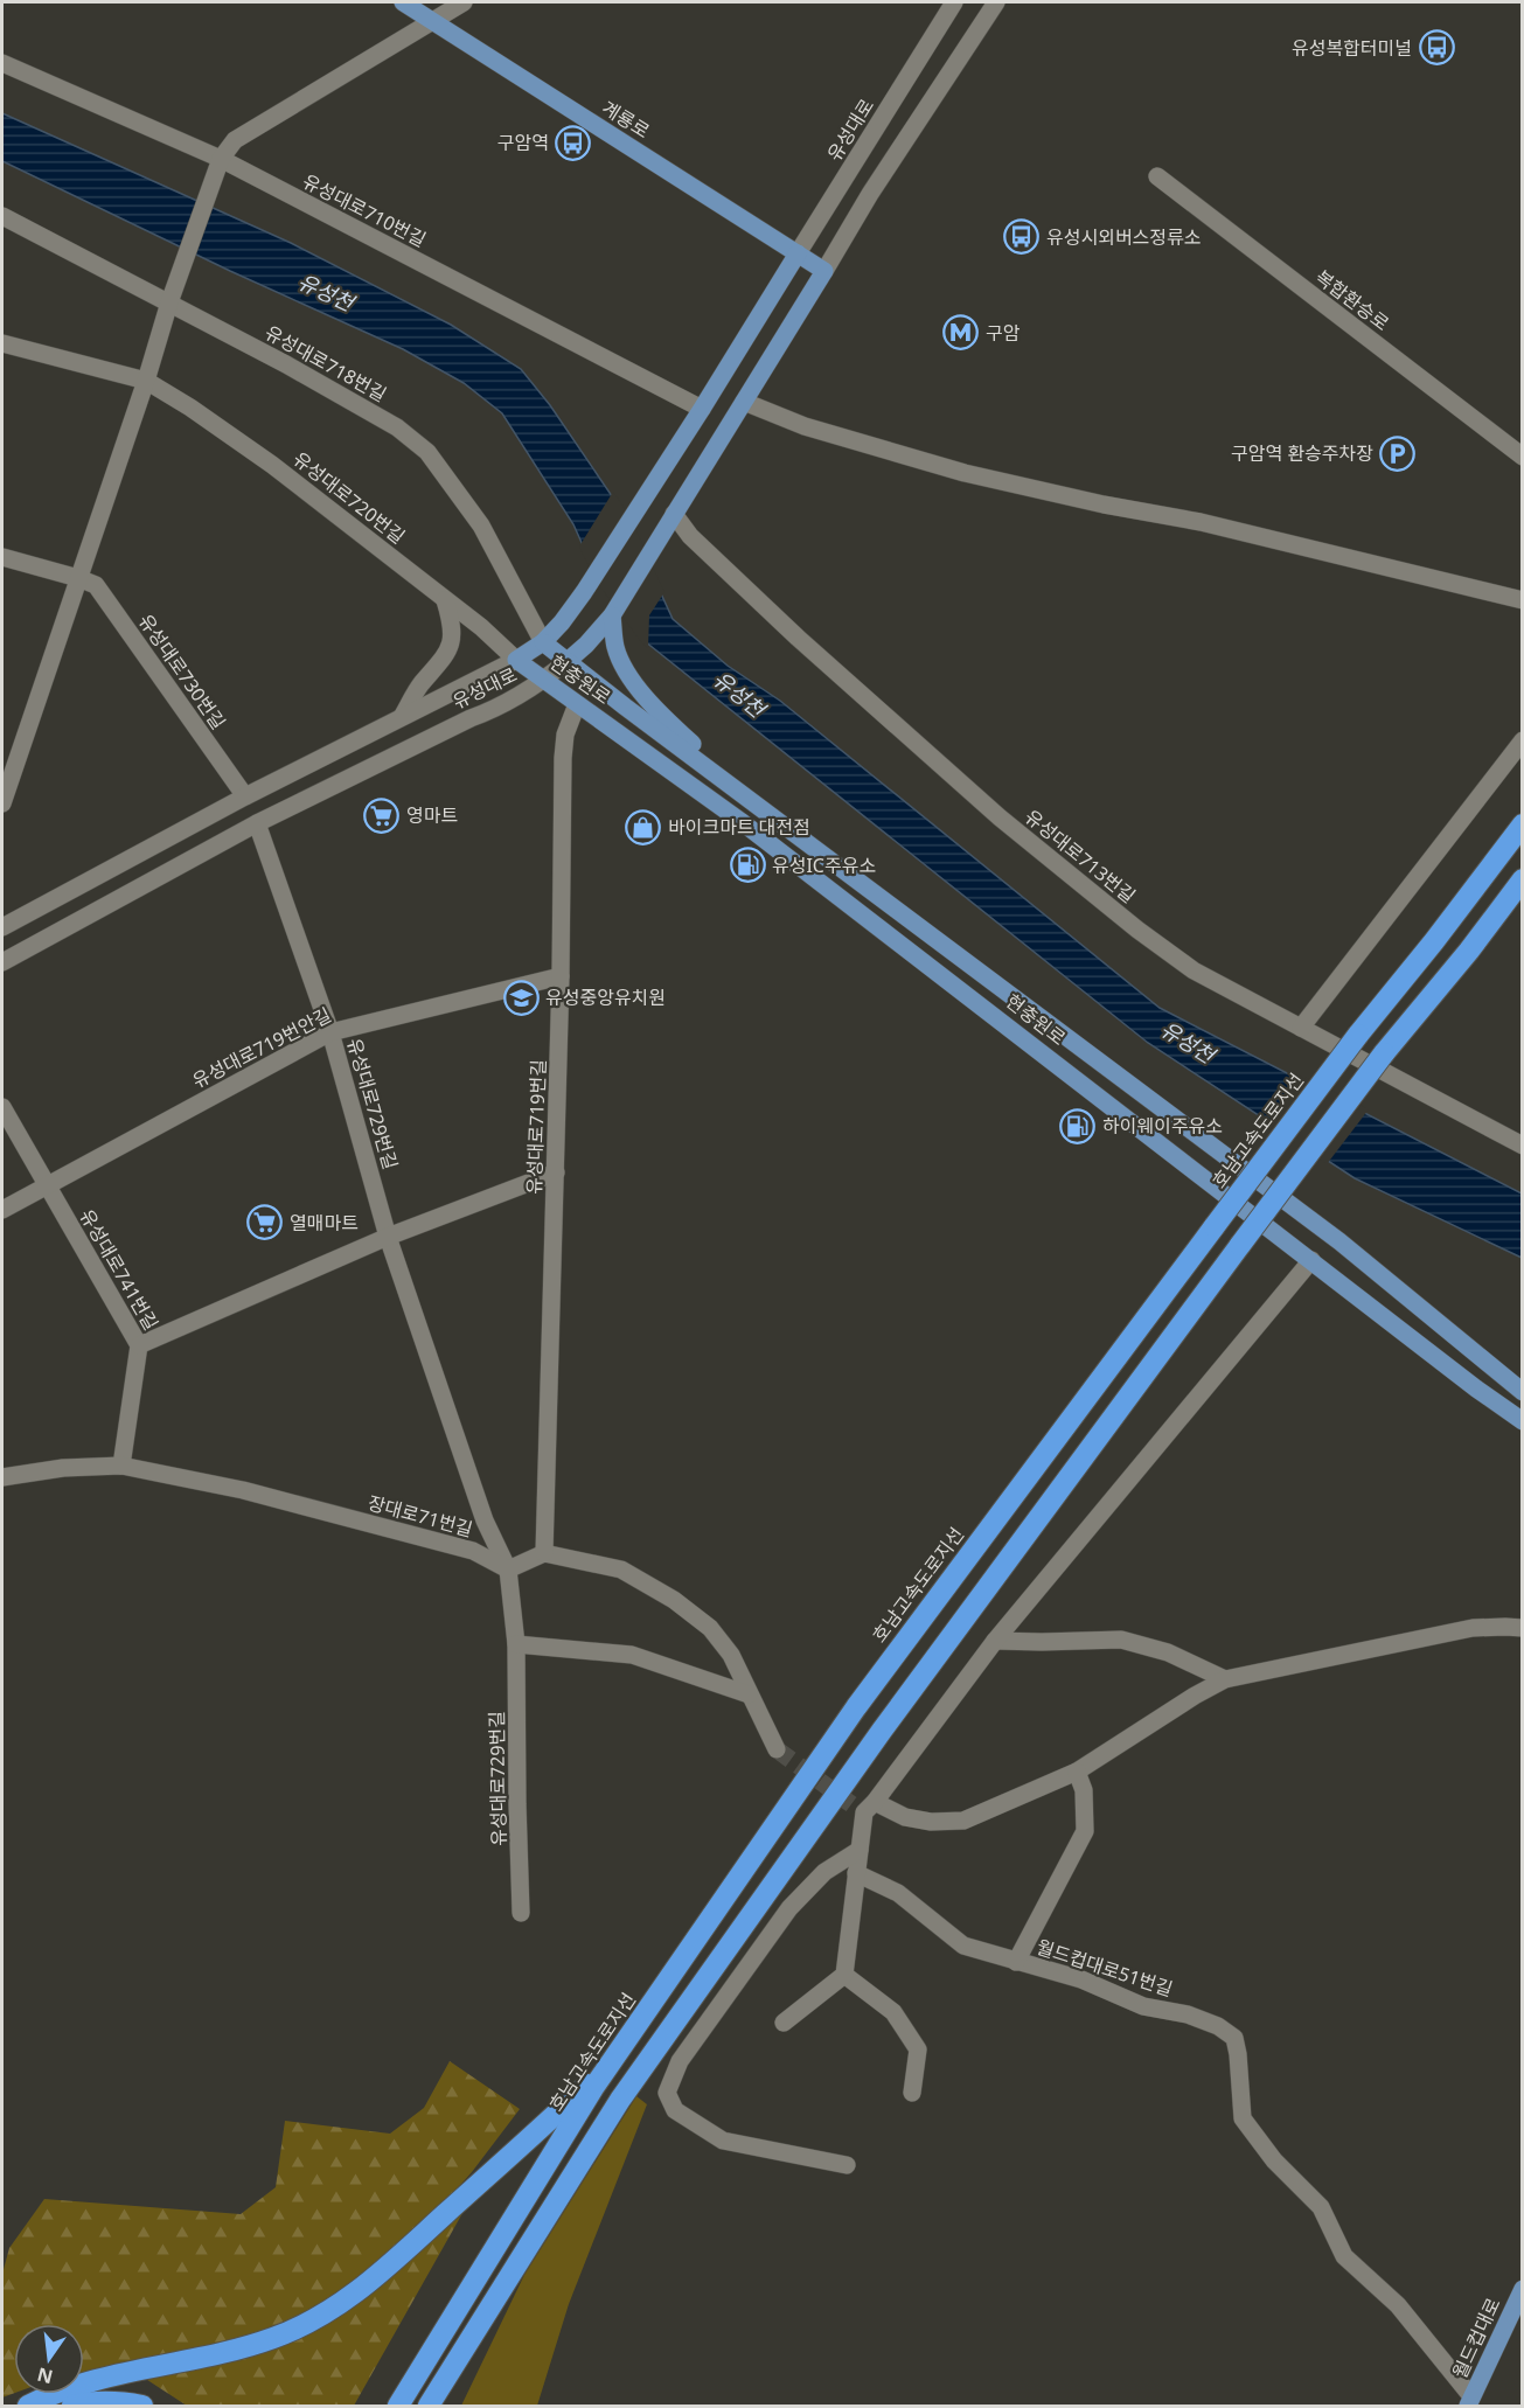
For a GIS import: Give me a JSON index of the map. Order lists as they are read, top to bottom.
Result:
{
  "streets": {
    "highway": ["호남고속도로지선"],
    "main road": [
      "계룡로",
      "유성대로",
      "현충원로",
      "월드컵대로"
    ],
    "street": [
      "유성대로710번길",
      "복합환승로",
      "유성대로718번길",
      "유성대로720번길",
      "유성대로730번길",
      "유성대로713번길",
      "유성대로719번안길",
      "유성대로729번길",
      "유성대로719번길",
      "유성대로741번길",
      "장대로71번길",
      "월드컵대로51번길"
    ]
  },
  "crossings": [
    ["계룡로", "유성대로"],
    ["유성대로", "유성대로710번길"],
    ["유성대로", "유성대로718번길"],
    ["유성대로", "유성대로720번길"],
    ["유성대로", "유성대로730번길"],
    ["유성대로", "현충원로"],
    ["유성대로", "유성대로713번길"],
    ["유성대로", "유성대로729번길"],
    ["유성대로720번길", "현충원로"],
    ["현충원로", "유성대로719번길"],
    ["유성대로719번안길", "유성대로729번길"],
    ["유성대로719번안길", "유성대로719번길"],
    ["유성대로719번안길", "유성대로741번길"],
    ["유성대로729번길", "장대로71번길"],
    ["유성대로741번길", "장대로71번길"],
    ["월드컵대로51번길", "월드컵대로"]
  ],
  "water": ["유성천"],
  "places": {
    "bus stop": ["유성복합터미널", "구암역", "유성시외버스정류소"],
    "metro station": ["구암"],
    "parking": ["구암역 환승주차장"],
    "supermarket": ["영마트", "열매마트"],
    "shop": ["바이크마트 대전점"],
    "fuel station": ["유성IC주유소", "하이웨이주유소"],
    "school or university": ["유성중앙유치원"]
  },
  "north": "bottom"
}
